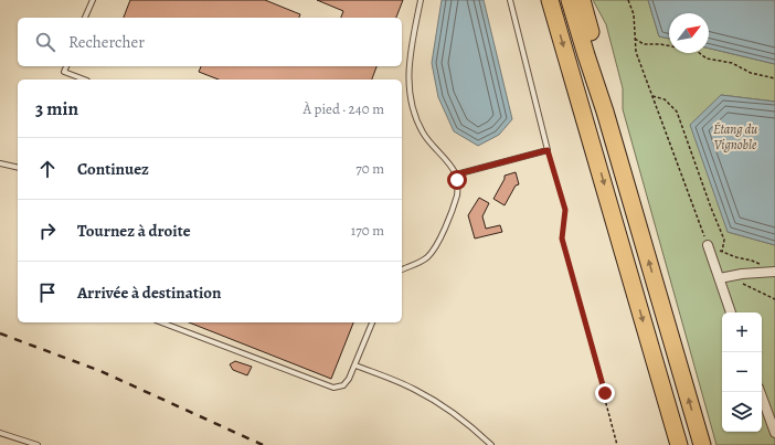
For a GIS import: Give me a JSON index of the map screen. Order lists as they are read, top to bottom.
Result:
{
  "water": ["Étang du Vignoble"],
  "north": "top right",
  "page": {
    "search": "Rechercher",
    "heading": ["3 min", "À pied · 240 m"],
    "list": [
      ["Continuez", "70 m"],
      ["Tournez à droite", "170 m"],
      "Arrivée à destination"
    ],
    "map_buttons": ["+", "−"]
  }
}
